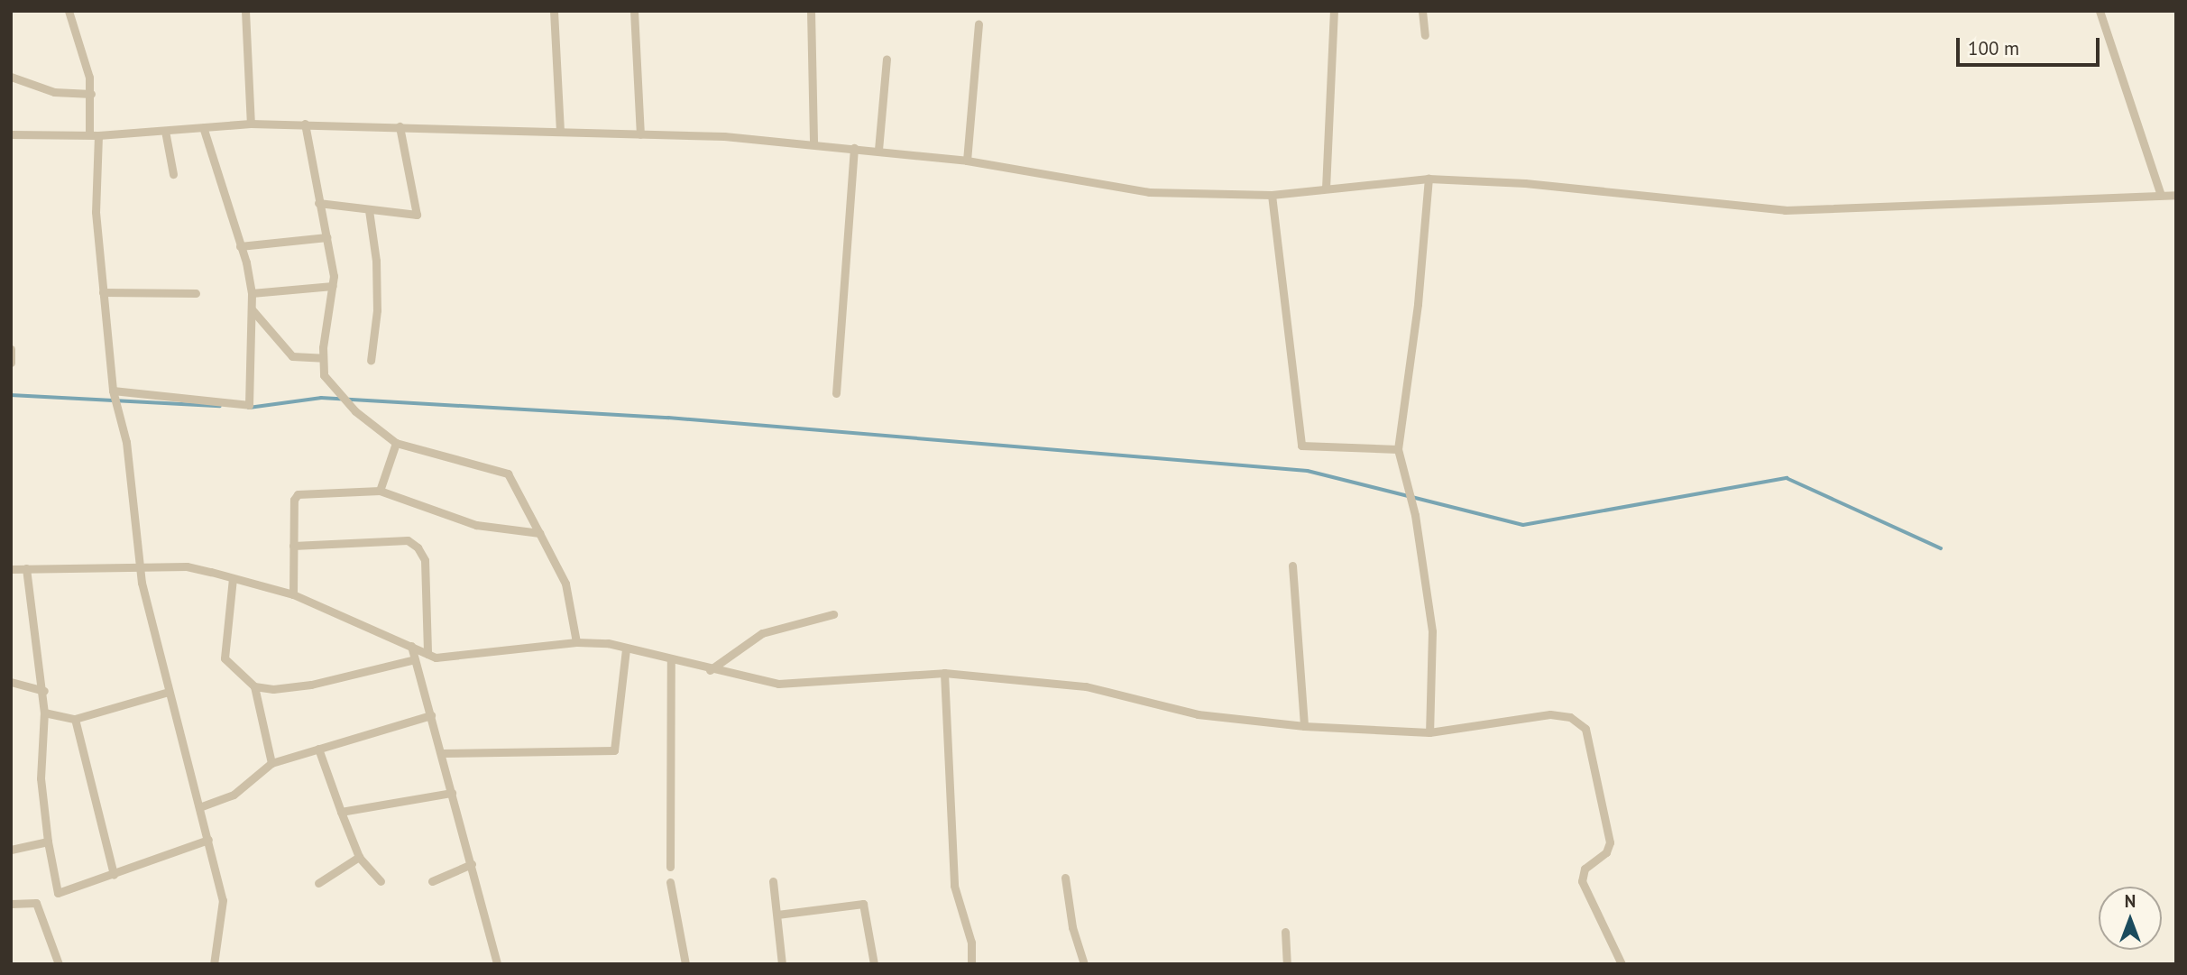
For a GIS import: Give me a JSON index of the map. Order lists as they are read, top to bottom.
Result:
{
  "scale_bar": "100 m",
  "north": "top"
}
